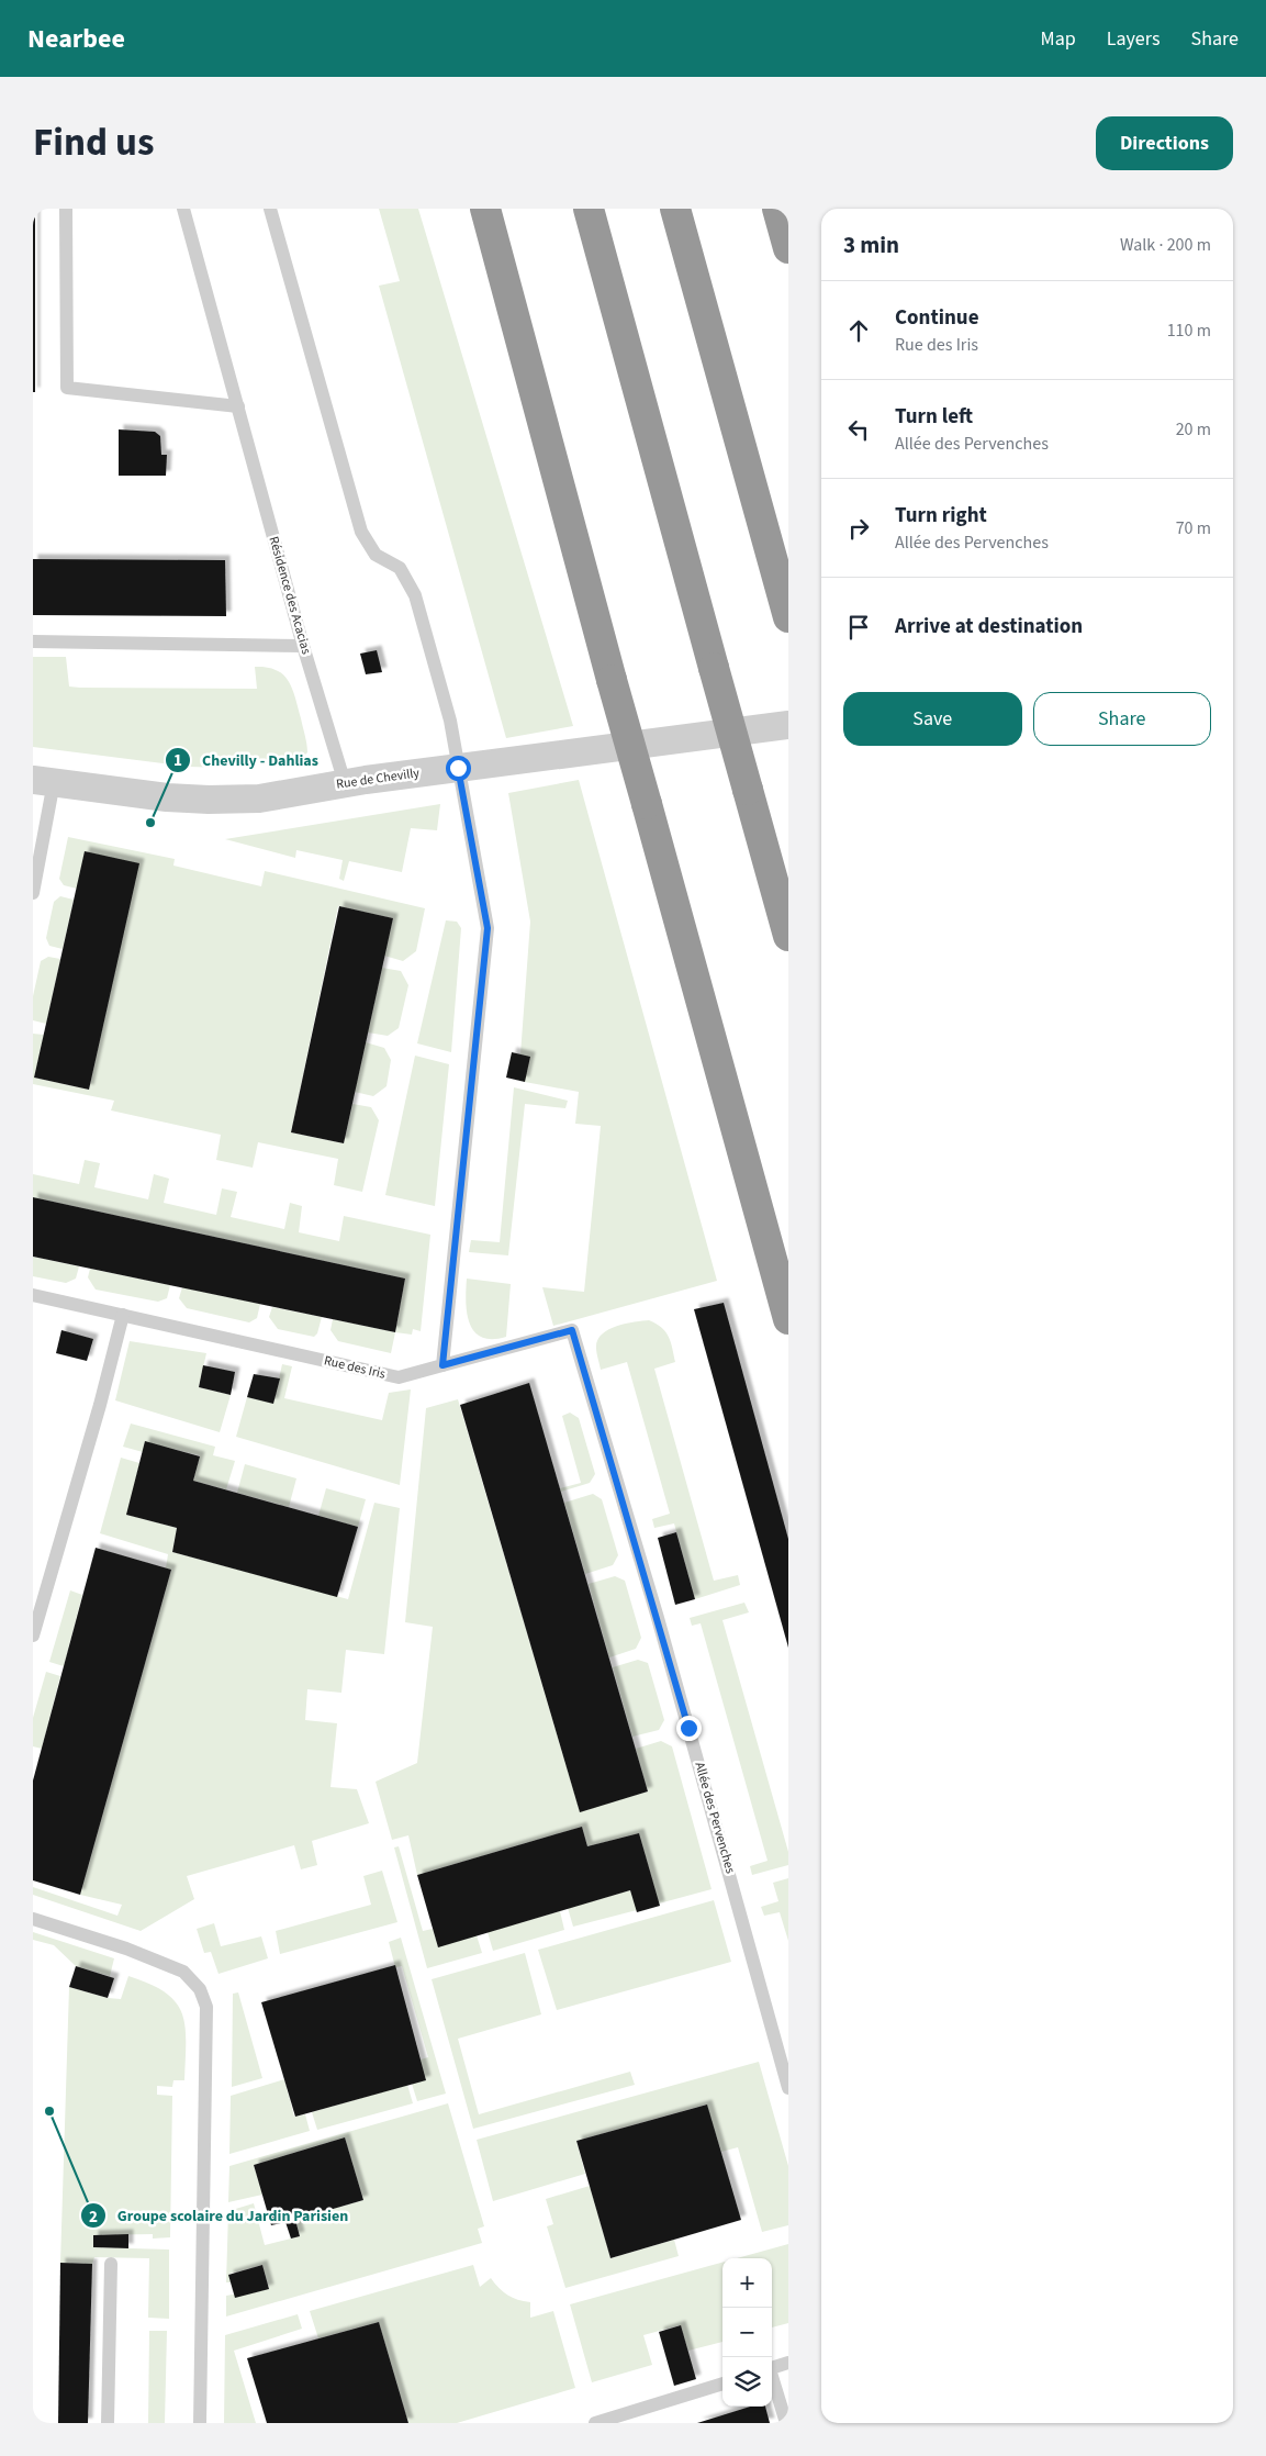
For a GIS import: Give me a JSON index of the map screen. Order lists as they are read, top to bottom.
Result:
{
  "streets": {
    "street": ["Rue de Chevilly"],
    "lane": ["Résidence des Acacias", "Rue des Iris", "Allée des Pervenches"]
  },
  "crossings": [
    ["Résidence des Acacias", "Rue de Chevilly"],
    ["Rue des Iris", "Allée des Pervenches"]
  ],
  "places": ["Chevilly - Dahlias", "Groupe scolaire du Jardin Parisien"],
  "page": {
    "header": "Nearbee",
    "nav": ["Map", "Layers", "Share"],
    "title": "Find us",
    "buttons": [
      "Directions",
      ["Save", "Share"]
    ],
    "heading": ["3 min", "Walk · 200 m"],
    "list": [
      ["Continue", "Rue des Iris", "110 m"],
      ["Turn left", "Allée des Pervenches", "20 m"],
      ["Turn right", "Allée des Pervenches", "70 m"],
      "Arrive at destination"
    ],
    "map_buttons": ["+", "−"]
  }
}
